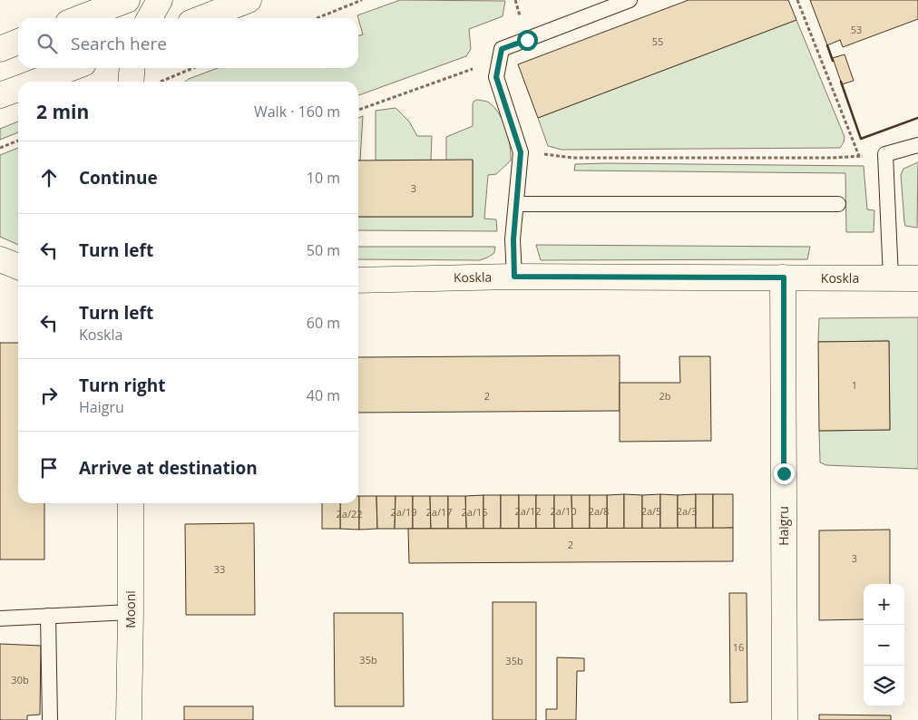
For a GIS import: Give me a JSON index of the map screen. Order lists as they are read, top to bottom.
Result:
{
  "streets": {
    "street": ["Koskla", "Haigru", "Mooni"]
  },
  "crossings": [
    ["Koskla", "Haigru"]
  ],
  "house_numbers": [
    "53",
    "55",
    "3",
    "1",
    "2",
    "2b",
    "2a/12",
    "2a/10",
    "2a/8",
    "2a/5",
    "2a/3",
    "2a/19",
    "2a/17",
    "2a/15",
    "2a/22",
    "2",
    "3",
    "33",
    "16",
    "35b",
    "35b",
    "30b"
  ],
  "page": {
    "search": "Search here",
    "heading": ["2 min", "Walk · 160 m"],
    "list": [
      ["Continue", "10 m"],
      ["Turn left", "50 m"],
      ["Turn left", "Koskla", "60 m"],
      ["Turn right", "Haigru", "40 m"],
      "Arrive at destination"
    ],
    "map_buttons": ["+", "−"]
  }
}
